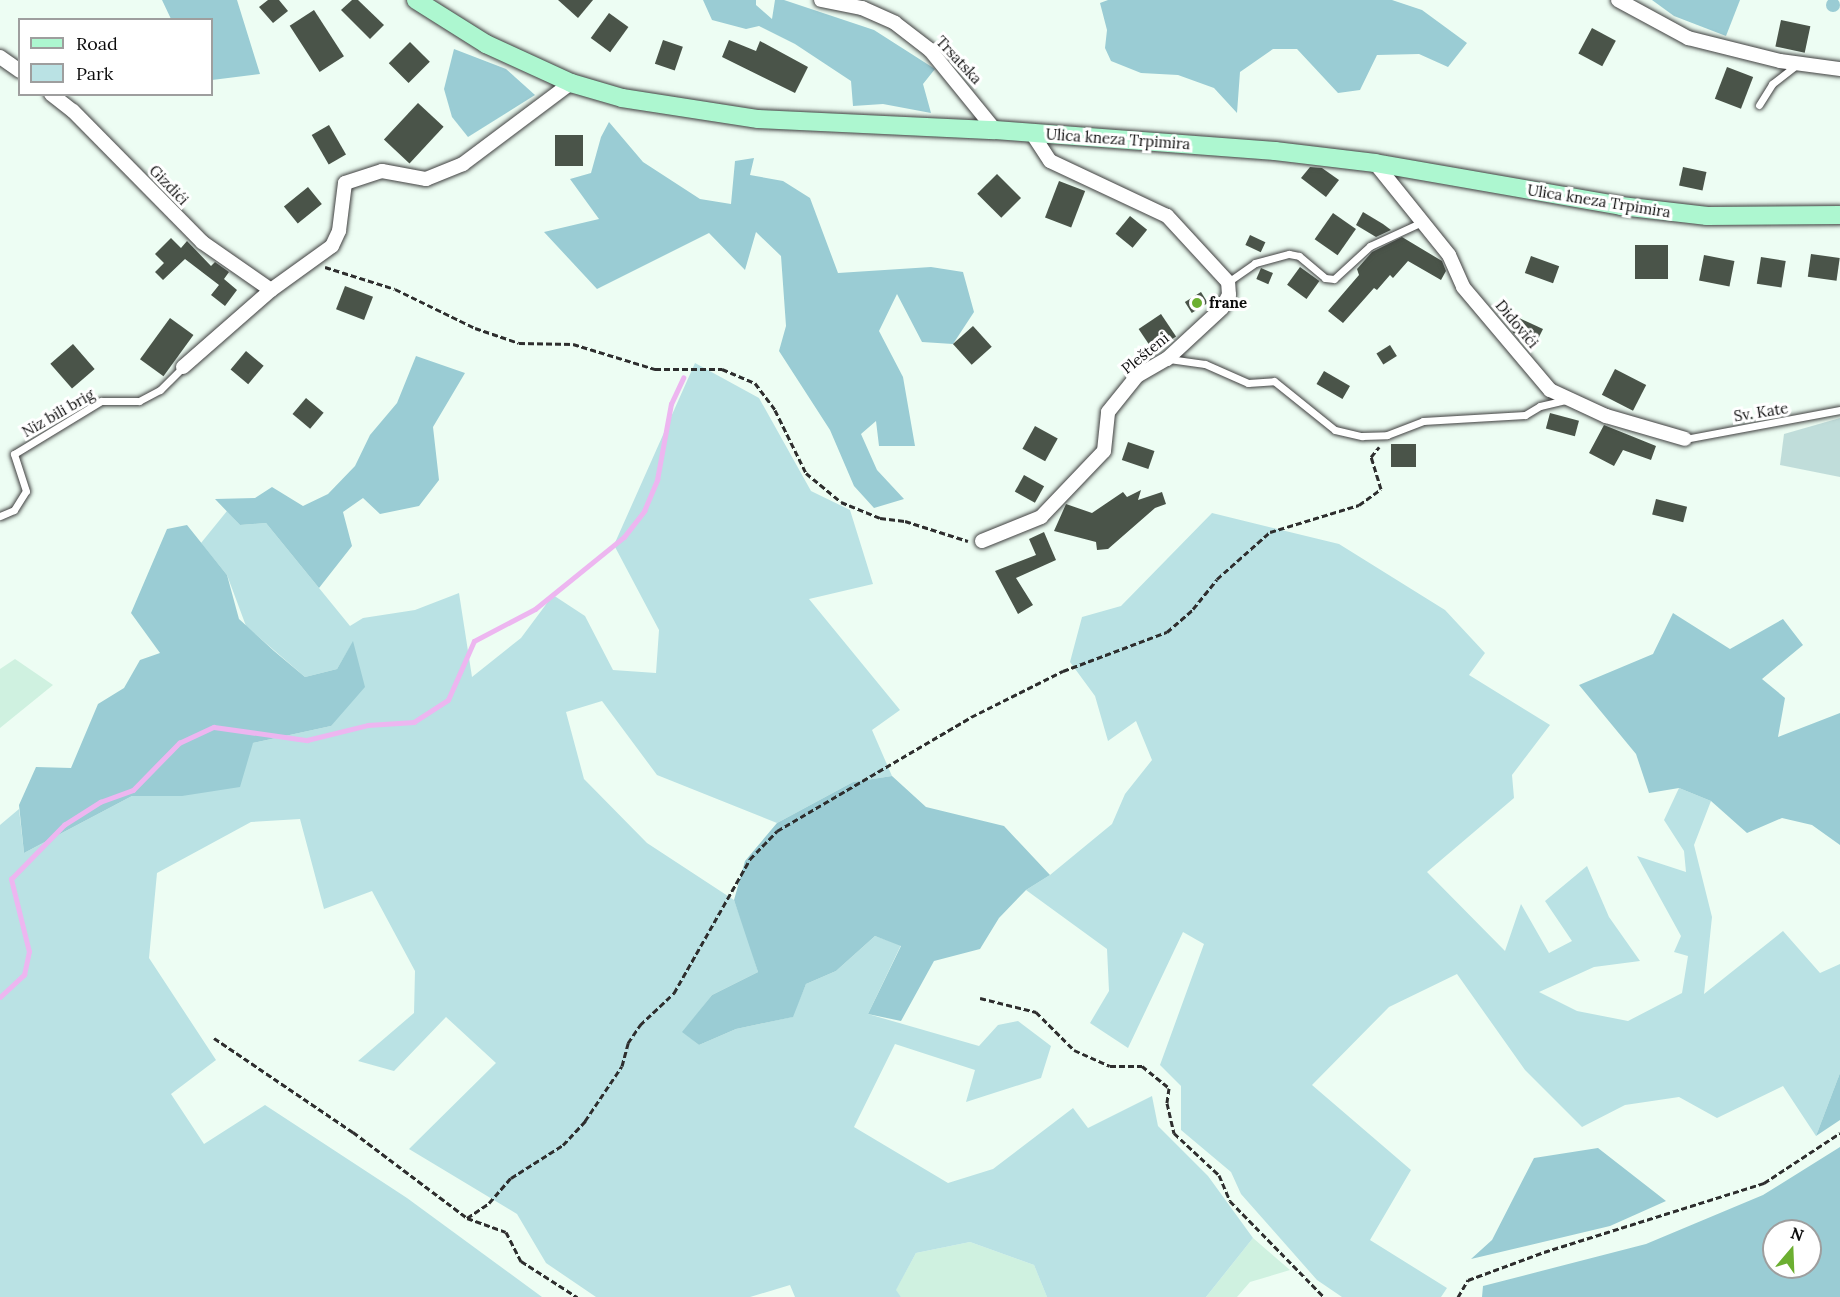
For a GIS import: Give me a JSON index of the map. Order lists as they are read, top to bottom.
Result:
{
  "streets": {
    "main road": ["Ulica kneza Trpimira"],
    "street": [
      "Trsatska",
      "Gizdići",
      "Didovići",
      "Plešteni"
    ],
    "lane": ["Sv. Kate", "Niz bili brig"]
  },
  "crossings": [
    ["Trsatska", "Ulica kneza Trpimira"],
    ["Ulica kneza Trpimira", "Didovići"],
    ["Didovići", "Sv. Kate"]
  ],
  "places": ["frane"],
  "legend": ["Road", "Park"],
  "north": "top"
}
